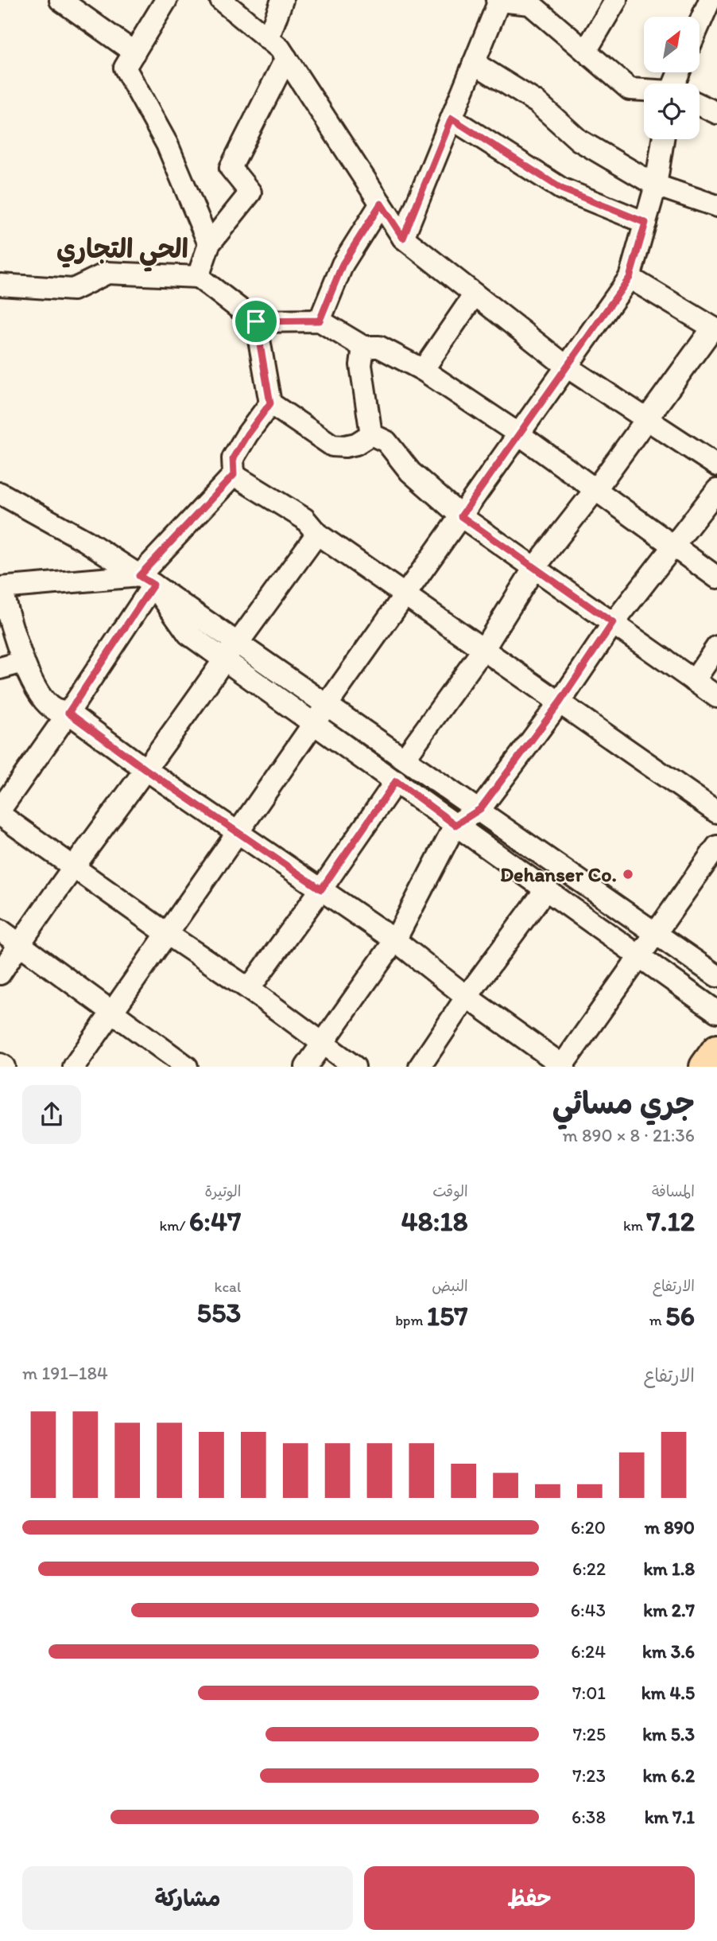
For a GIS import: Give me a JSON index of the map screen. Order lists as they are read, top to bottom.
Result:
{
  "districts": ["الحي التجاري"],
  "places": ["Dehanser Co."],
  "north": "top right",
  "page": {
    "heading": ["جري مسائي", "21:36 · 8 × 890 m"],
    "stats": [
      ["المسافة", "7.12 km"],
      ["الوقت", "48:18"],
      ["الوتيرة", "6:47 /km"],
      ["الارتفاع", "56 m"],
      ["النبض", "157 bpm"],
      ["kcal", "553"]
    ],
    "chart": ["الارتفاع", "184–191 m"],
    "list": [
      {
        "name": "890 m",
        "note": "6:20"
      },
      {
        "name": "1.8 km",
        "note": "6:22"
      },
      {
        "name": "2.7 km",
        "note": "6:43"
      },
      {
        "name": "3.6 km",
        "note": "6:24"
      },
      {
        "name": "4.5 km",
        "note": "7:01"
      },
      {
        "name": "5.3 km",
        "note": "7:25"
      },
      {
        "name": "6.2 km",
        "note": "7:23"
      },
      {
        "name": "7.1 km",
        "note": "6:38"
      }
    ],
    "buttons": ["حفظ", "مشاركة"]
  }
}
